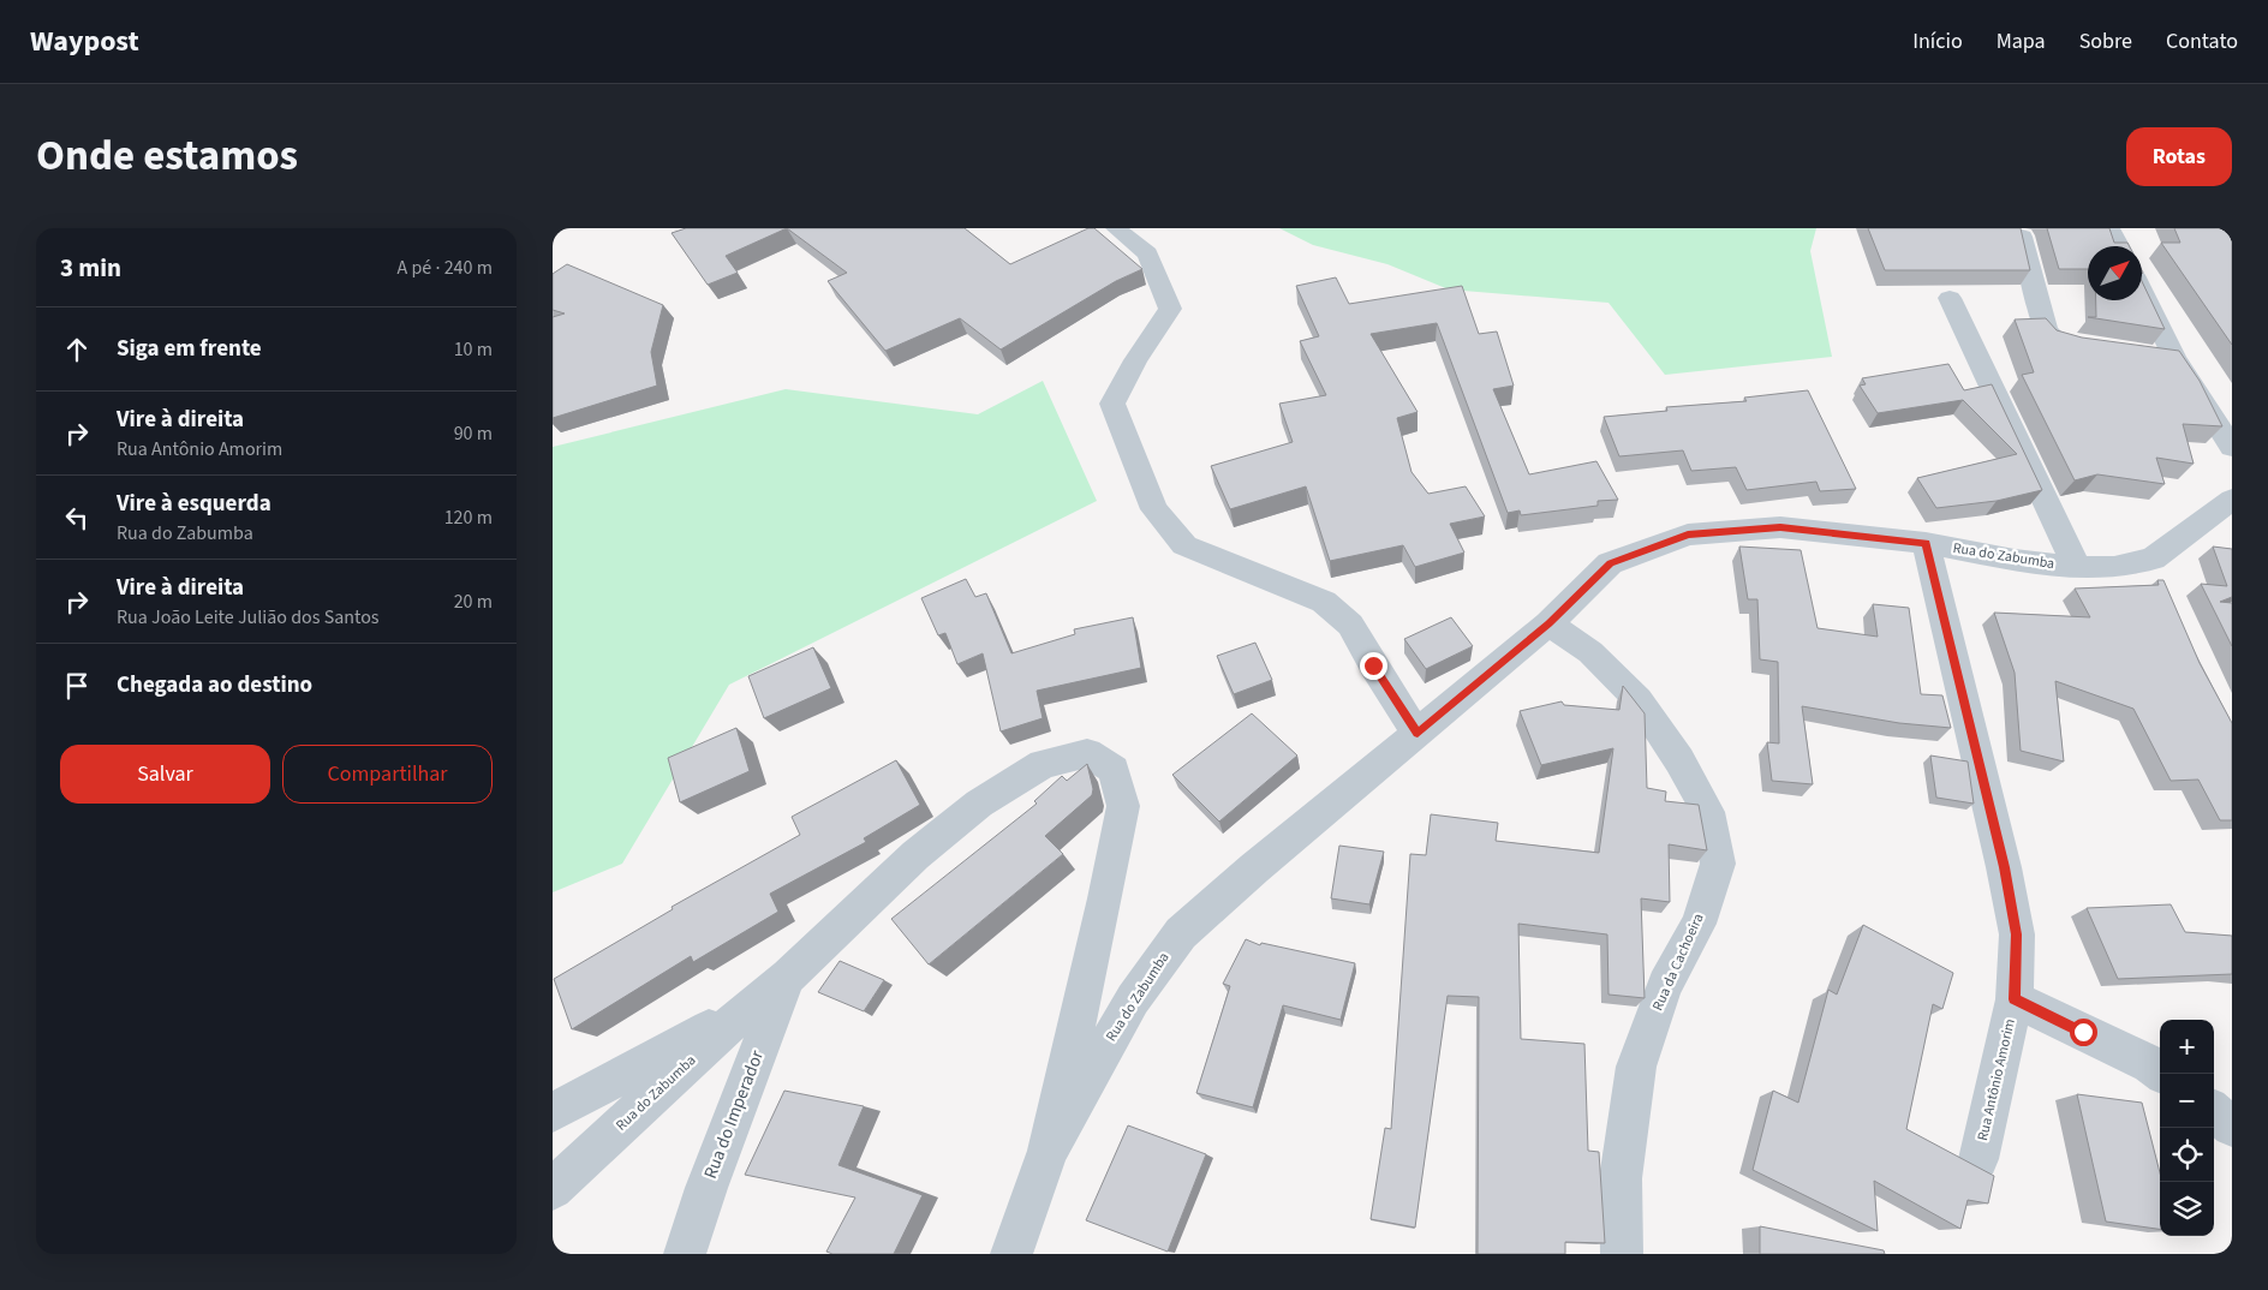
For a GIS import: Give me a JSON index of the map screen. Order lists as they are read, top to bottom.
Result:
{
  "streets": {
    "street": [
      "Rua do Zabumba",
      "Rua da Cachoeira",
      "Rua Antônio Amorim",
      "Rua do Imperador"
    ]
  },
  "crossings": [
    ["Rua do Zabumba", "Rua da Cachoeira"],
    ["Rua do Zabumba", "Rua Antônio Amorim"],
    ["Rua do Zabumba", "Rua do Imperador"]
  ],
  "north": "top right",
  "page": {
    "header": "Waypost",
    "nav": [
      "Início",
      "Mapa",
      "Sobre",
      "Contato"
    ],
    "title": "Onde estamos",
    "buttons": [
      "Rotas",
      ["Salvar", "Compartilhar"]
    ],
    "heading": ["3 min", "A pé · 240 m"],
    "list": [
      ["Siga em frente", "10 m"],
      ["Vire à direita", "Rua Antônio Amorim", "90 m"],
      ["Vire à esquerda", "Rua do Zabumba", "120 m"],
      ["Vire à direita", "Rua João Leite Julião dos Santos", "20 m"],
      "Chegada ao destino"
    ],
    "map_buttons": ["+", "−"]
  }
}
